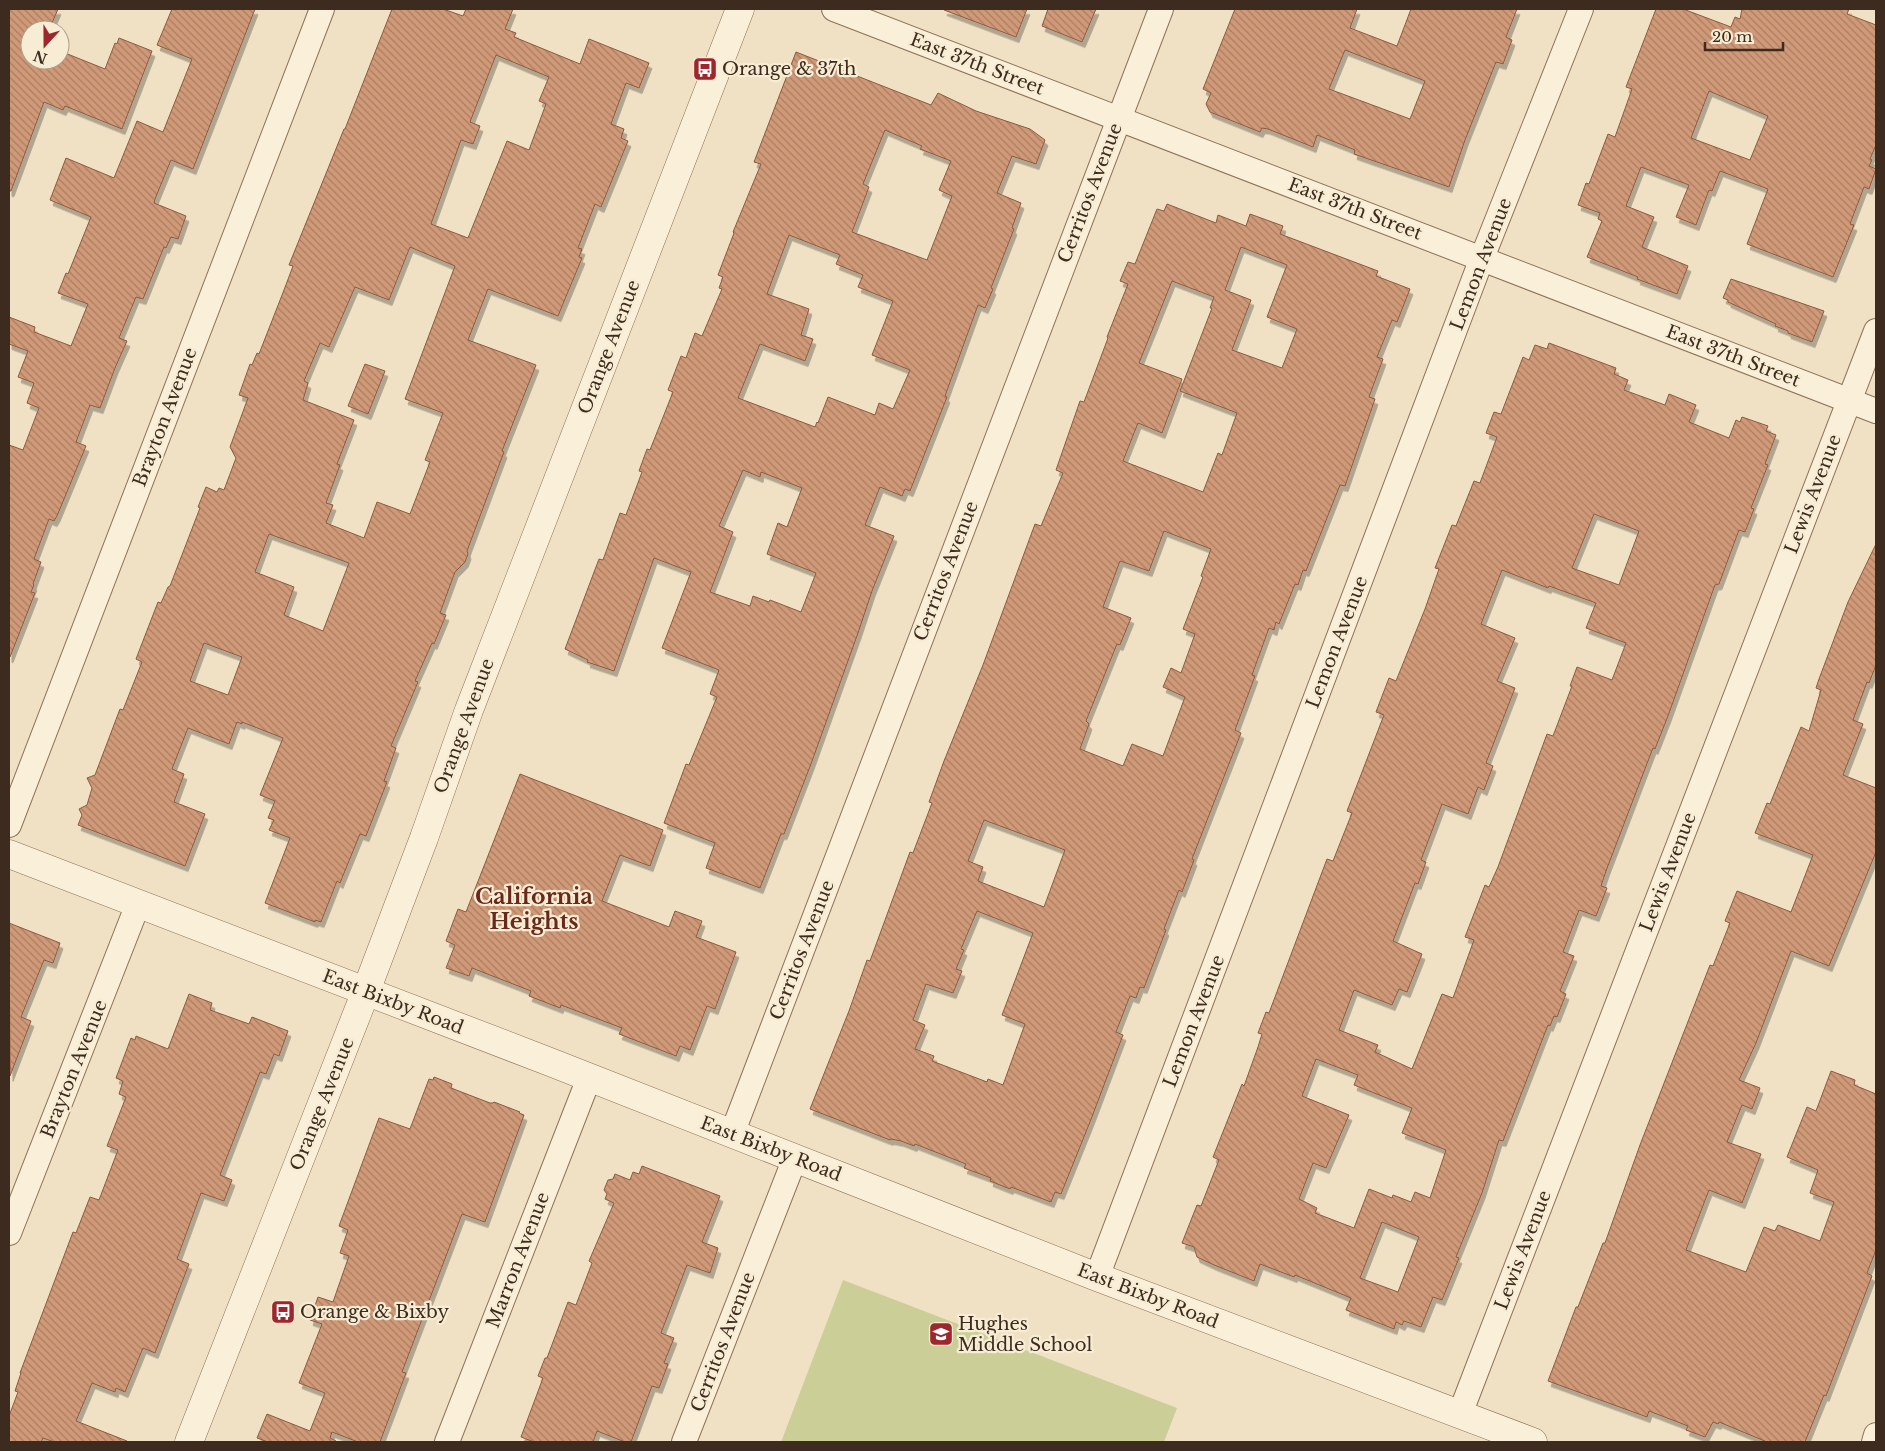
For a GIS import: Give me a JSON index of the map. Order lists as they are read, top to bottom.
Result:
{
  "streets": {
    "street": [
      "East 37th Street",
      "Cerritos Avenue",
      "Lemon Avenue",
      "Orange Avenue",
      "Brayton Avenue",
      "Lewis Avenue",
      "East Bixby Road",
      "Marron Avenue"
    ]
  },
  "crossings": [
    ["East 37th Street", "Cerritos Avenue"],
    ["East 37th Street", "Lemon Avenue"],
    ["East 37th Street", "Lewis Avenue"],
    ["Cerritos Avenue", "East Bixby Road"],
    ["Lemon Avenue", "East Bixby Road"],
    ["Orange Avenue", "East Bixby Road"],
    ["Brayton Avenue", "East Bixby Road"],
    ["Lewis Avenue", "East Bixby Road"],
    ["East Bixby Road", "Marron Avenue"]
  ],
  "districts": ["California Heights"],
  "places": {
    "bus stop": ["Orange & 37th", "Orange & Bixby"],
    "school or university": ["Hughes Middle School"]
  },
  "scale_bar": "20 m",
  "north": "bottom"
}
